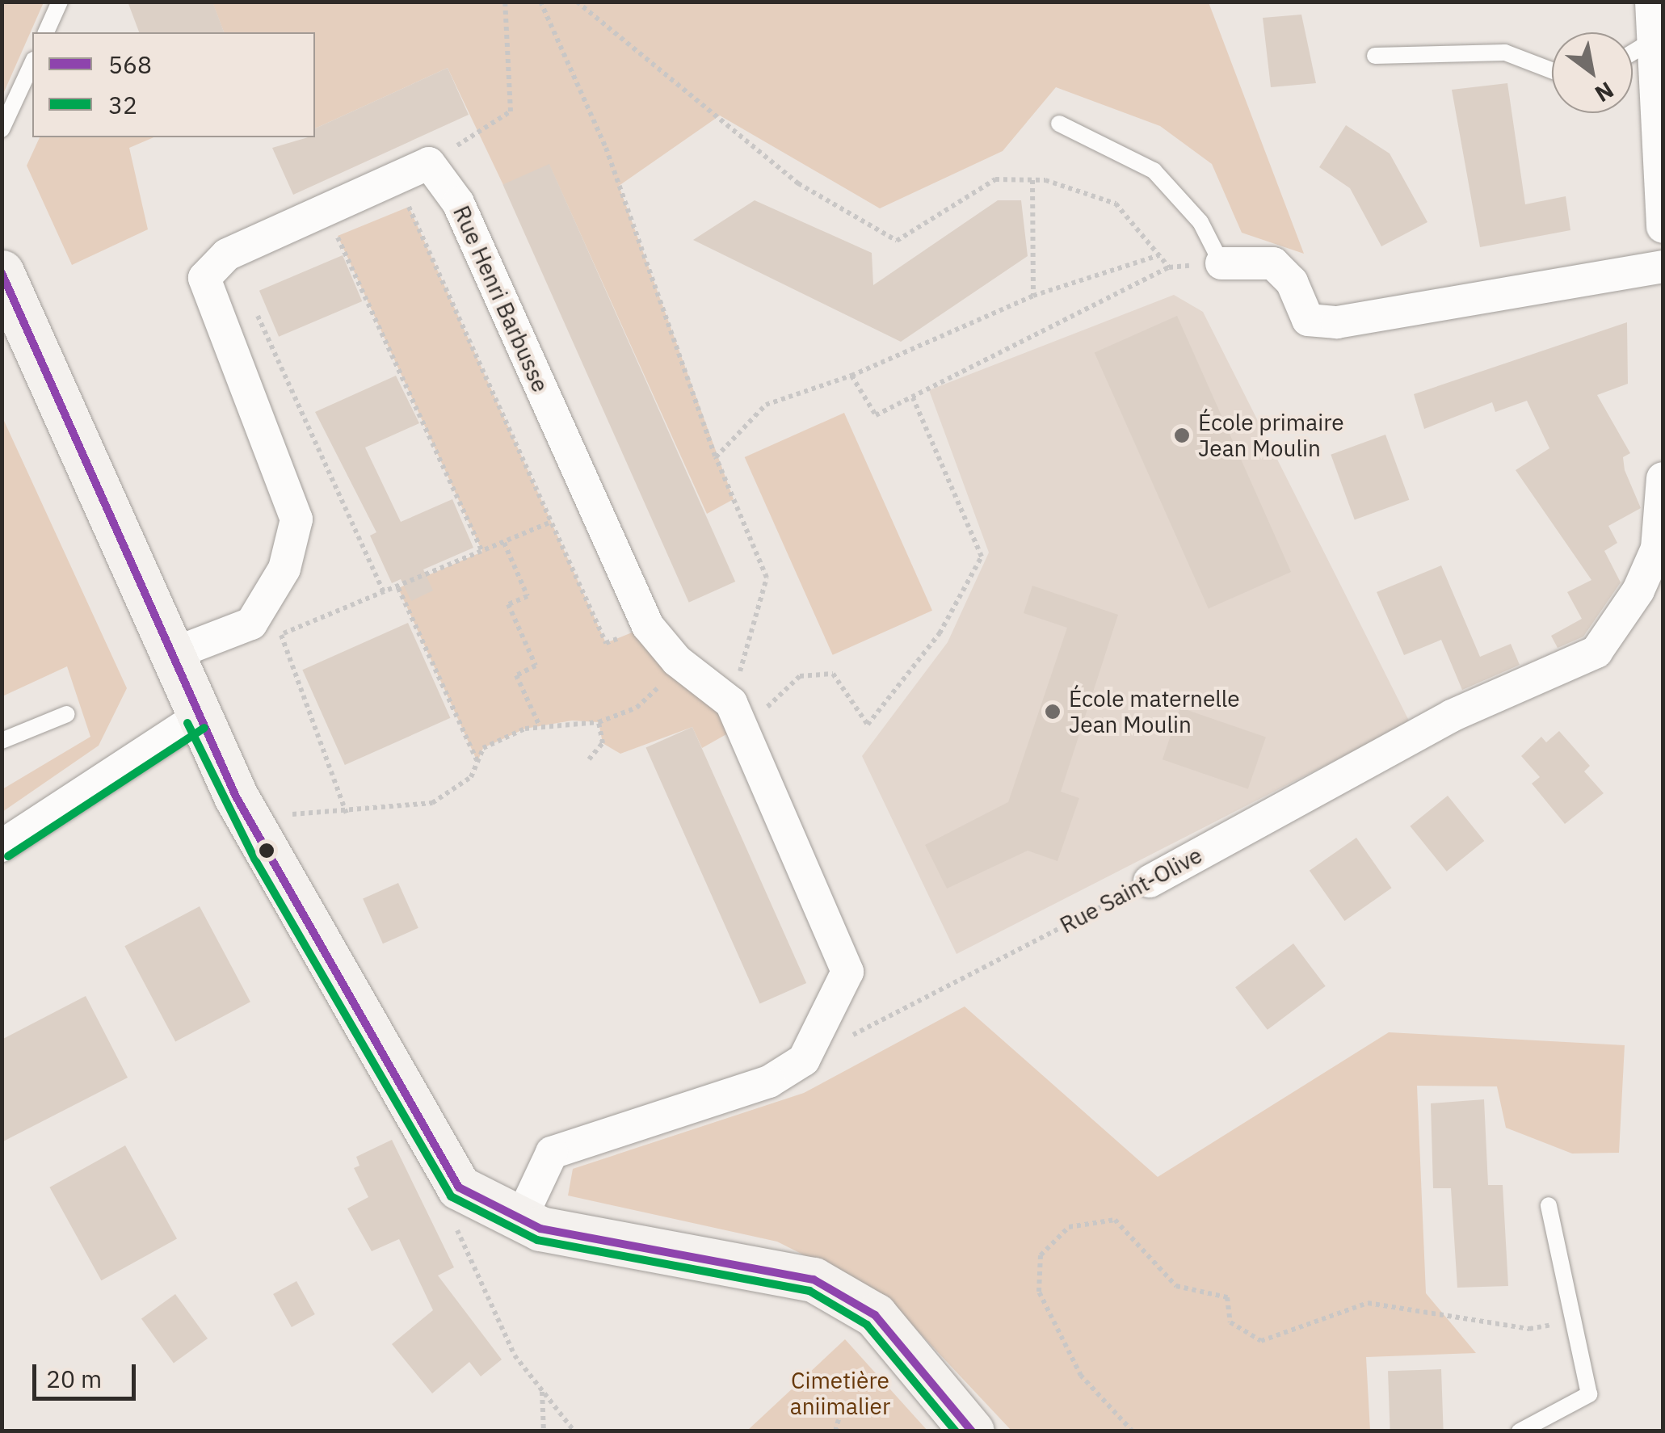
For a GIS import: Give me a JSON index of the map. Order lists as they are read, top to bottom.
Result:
{
  "streets": {
    "street": ["Rue Henri Barbusse", "Rue Saint-Olive"]
  },
  "crossings": [
    ["Rue Henri Barbusse", "Rue Saint-Olive"]
  ],
  "parks": ["Cimetière aniimalier"],
  "places": ["École primaire Jean Moulin", "École maternelle Jean Moulin"],
  "lines": ["transit line 568", "transit line 32"],
  "legend": ["568", "32"],
  "scale_bar": "20 m",
  "north": "bottom right"
}
